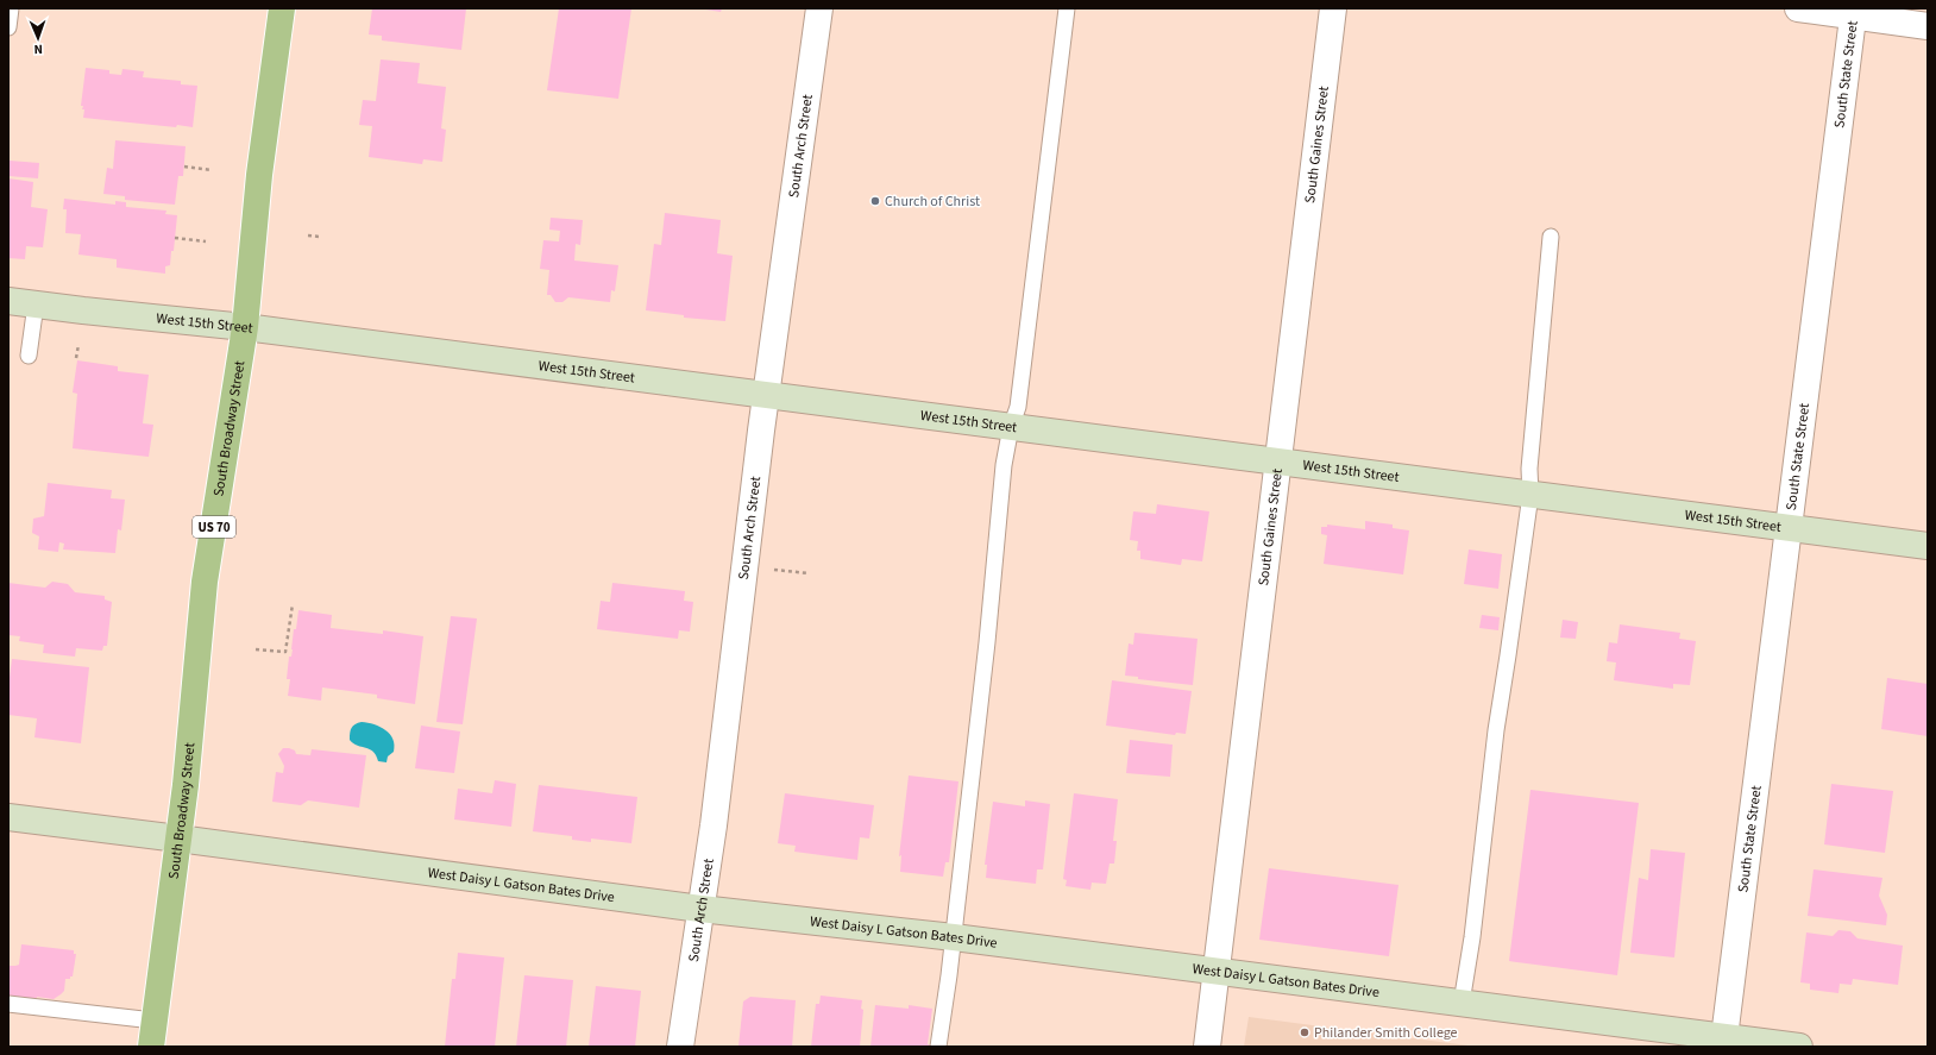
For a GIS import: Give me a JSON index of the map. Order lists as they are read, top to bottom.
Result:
{
  "streets": {
    "main road": ["South Broadway Street", "US 70"],
    "street": [
      "South State Street",
      "South Arch Street",
      "South Gaines Street",
      "West 15th Street",
      "West Daisy L Gatson Bates Drive"
    ]
  },
  "crossings": [
    ["South State Street", "West 15th Street"],
    ["South State Street", "West Daisy L Gatson Bates Drive"],
    ["South Arch Street", "West 15th Street"],
    ["South Arch Street", "West Daisy L Gatson Bates Drive"],
    ["South Gaines Street", "West 15th Street"],
    ["South Gaines Street", "West Daisy L Gatson Bates Drive"],
    ["West 15th Street", "South Broadway Street"],
    ["South Broadway Street", "West Daisy L Gatson Bates Drive"]
  ],
  "places": ["Church of Christ", "Philander Smith College"],
  "north": "bottom"
}
